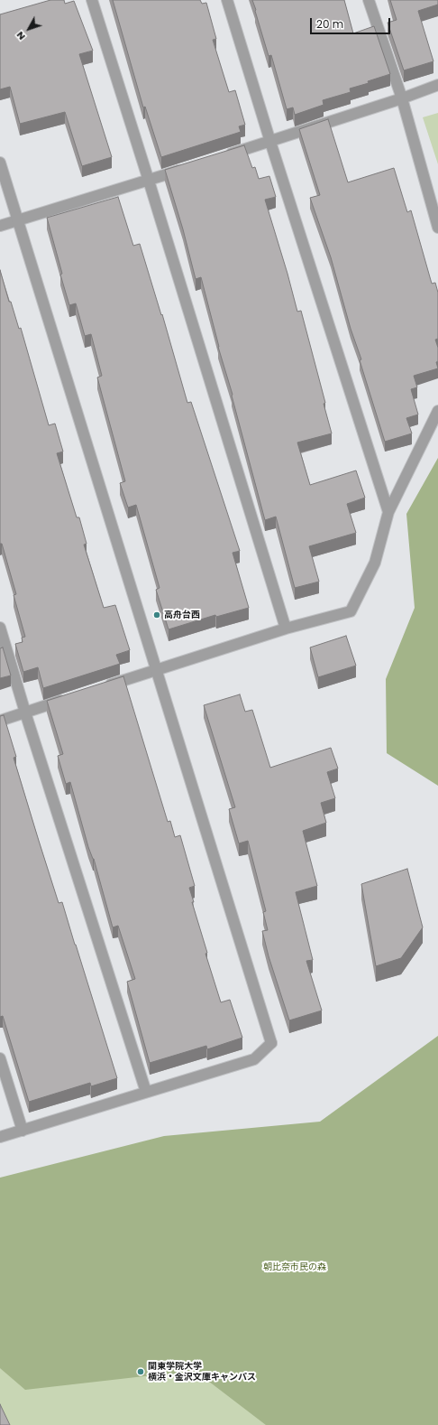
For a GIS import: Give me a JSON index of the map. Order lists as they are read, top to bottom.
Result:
{
  "parks": ["朝比奈市民の森"],
  "places": ["高舟台西", "関東学院大学 横浜・金沢文庫キャンパス"],
  "scale_bar": "20 m",
  "north": "bottom left"
}
